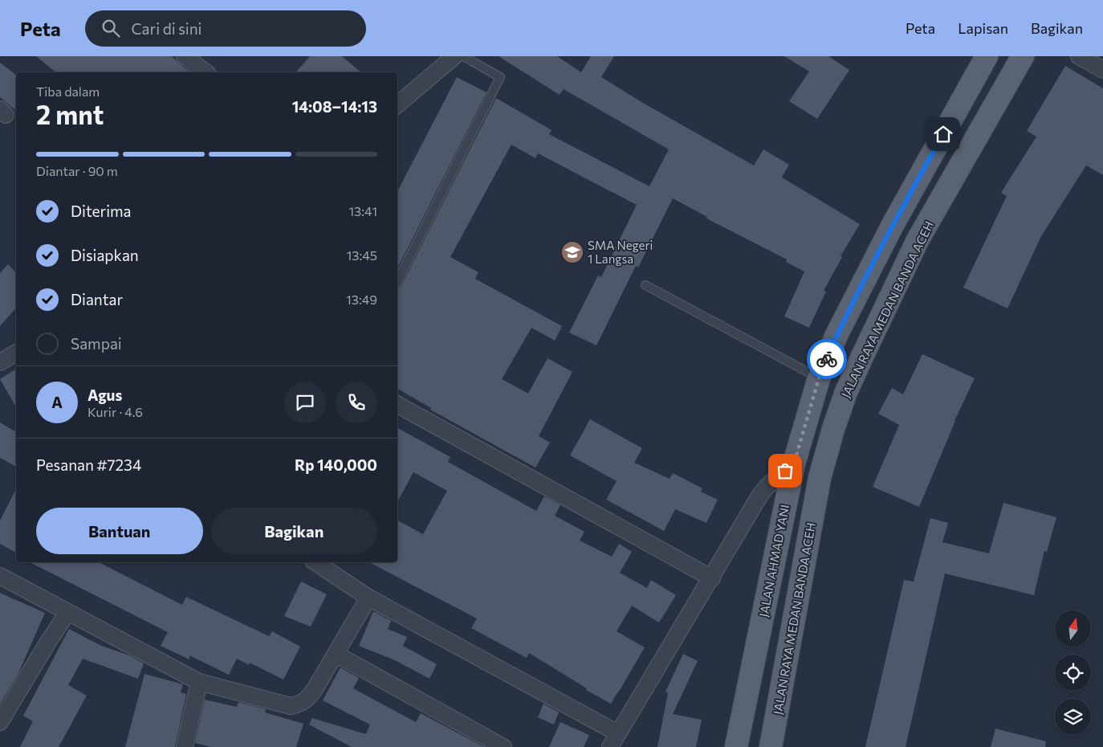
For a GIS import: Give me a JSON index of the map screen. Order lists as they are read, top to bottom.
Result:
{
  "streets": {
    "main road": ["JALAN RAYA MEDAN BANDA ACEH", "JALAN AHMAD YANI"]
  },
  "places": {
    "school or university": ["SMA Negeri 1 Langsa"]
  },
  "north": "top",
  "page": {
    "header": "Peta",
    "search": "Cari di sini",
    "nav": ["Peta", "Lapisan", "Bagikan"],
    "heading": ["2 mnt", "Tiba dalam", "14:08–14:13"],
    "panel": [
      "Agus",
      "Kurir · 4.6",
      "Pesanan #7234",
      "Rp 140,000"
    ],
    "bar": "Diantar · 90 m",
    "list": [
      ["Diterima", "13:41"],
      ["Disiapkan", "13:45"],
      ["Diantar", "13:49"],
      "Sampai"
    ],
    "round": "A",
    "buttons": ["Bantuan", "Bagikan"]
  }
}
